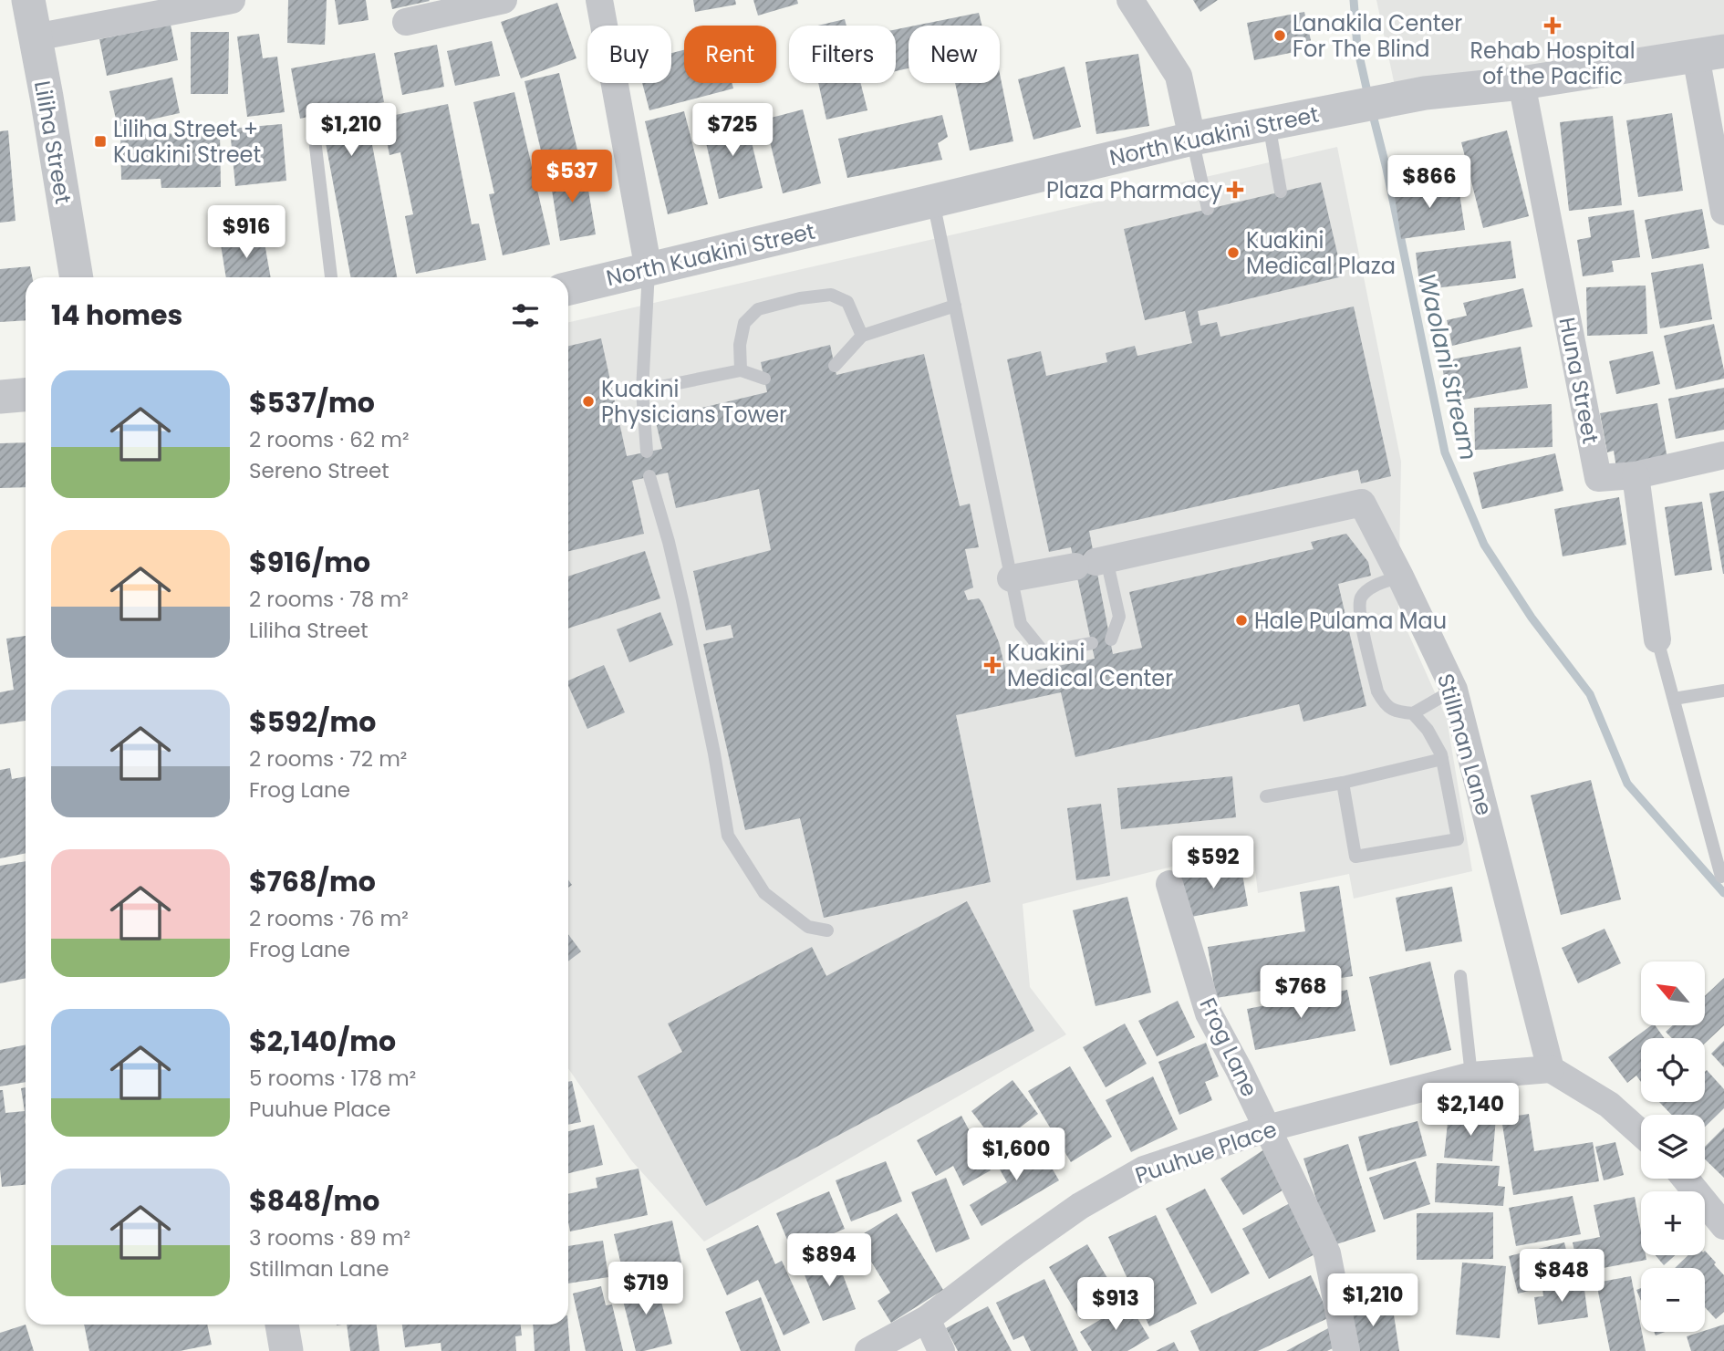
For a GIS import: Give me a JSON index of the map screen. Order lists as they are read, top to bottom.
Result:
{
  "streets": {
    "street": [
      "North Kuakini Street",
      "Liliha Street",
      "Huna Street",
      "Stillman Lane",
      "Frog Lane",
      "Puuhue Place"
    ]
  },
  "crossings": [
    ["North Kuakini Street", "Huna Street"],
    ["Stillman Lane", "Puuhue Place"],
    ["Frog Lane", "Puuhue Place"]
  ],
  "water": ["Waolani Stream"],
  "places": {
    "health": ["Rehab Hospital of the Pacific", "Plaza Pharmacy", "Kuakini Medical Center"],
    "other": [
      "Lanakila Center For The Blind",
      "Kuakini Medical Plaza",
      "Kuakini Physicians Tower",
      "Hale Pulama Mau"
    ],
    "transit": ["Liliha Street + Kuakini Street"]
  },
  "north": "top left",
  "page": {
    "chip": [
      "Buy",
      "Rent",
      "Filters",
      "New"
    ],
    "price": [
      "$1,210",
      "$725",
      "$537",
      "$866",
      "$916",
      "$592",
      "$768",
      "$2,140",
      "$1,600",
      "$894",
      "$848",
      "$719",
      "$1,210",
      "$913"
    ],
    "heading": "14 homes",
    "list": [
      {
        "name": "$537/mo",
        "note": "2 rooms · 62 m² · Sereno Street"
      },
      {
        "name": "$916/mo",
        "note": "2 rooms · 78 m² · Liliha Street"
      },
      {
        "name": "$592/mo",
        "note": "2 rooms · 72 m² · Frog Lane"
      },
      {
        "name": "$768/mo",
        "note": "2 rooms · 76 m² · Frog Lane"
      },
      {
        "name": "$2,140/mo",
        "note": "5 rooms · 178 m² · Puuhue Place"
      },
      {
        "name": "$848/mo",
        "note": "3 rooms · 89 m² · Stillman Lane"
      }
    ],
    "map_buttons": ["+", "−"]
  }
}
